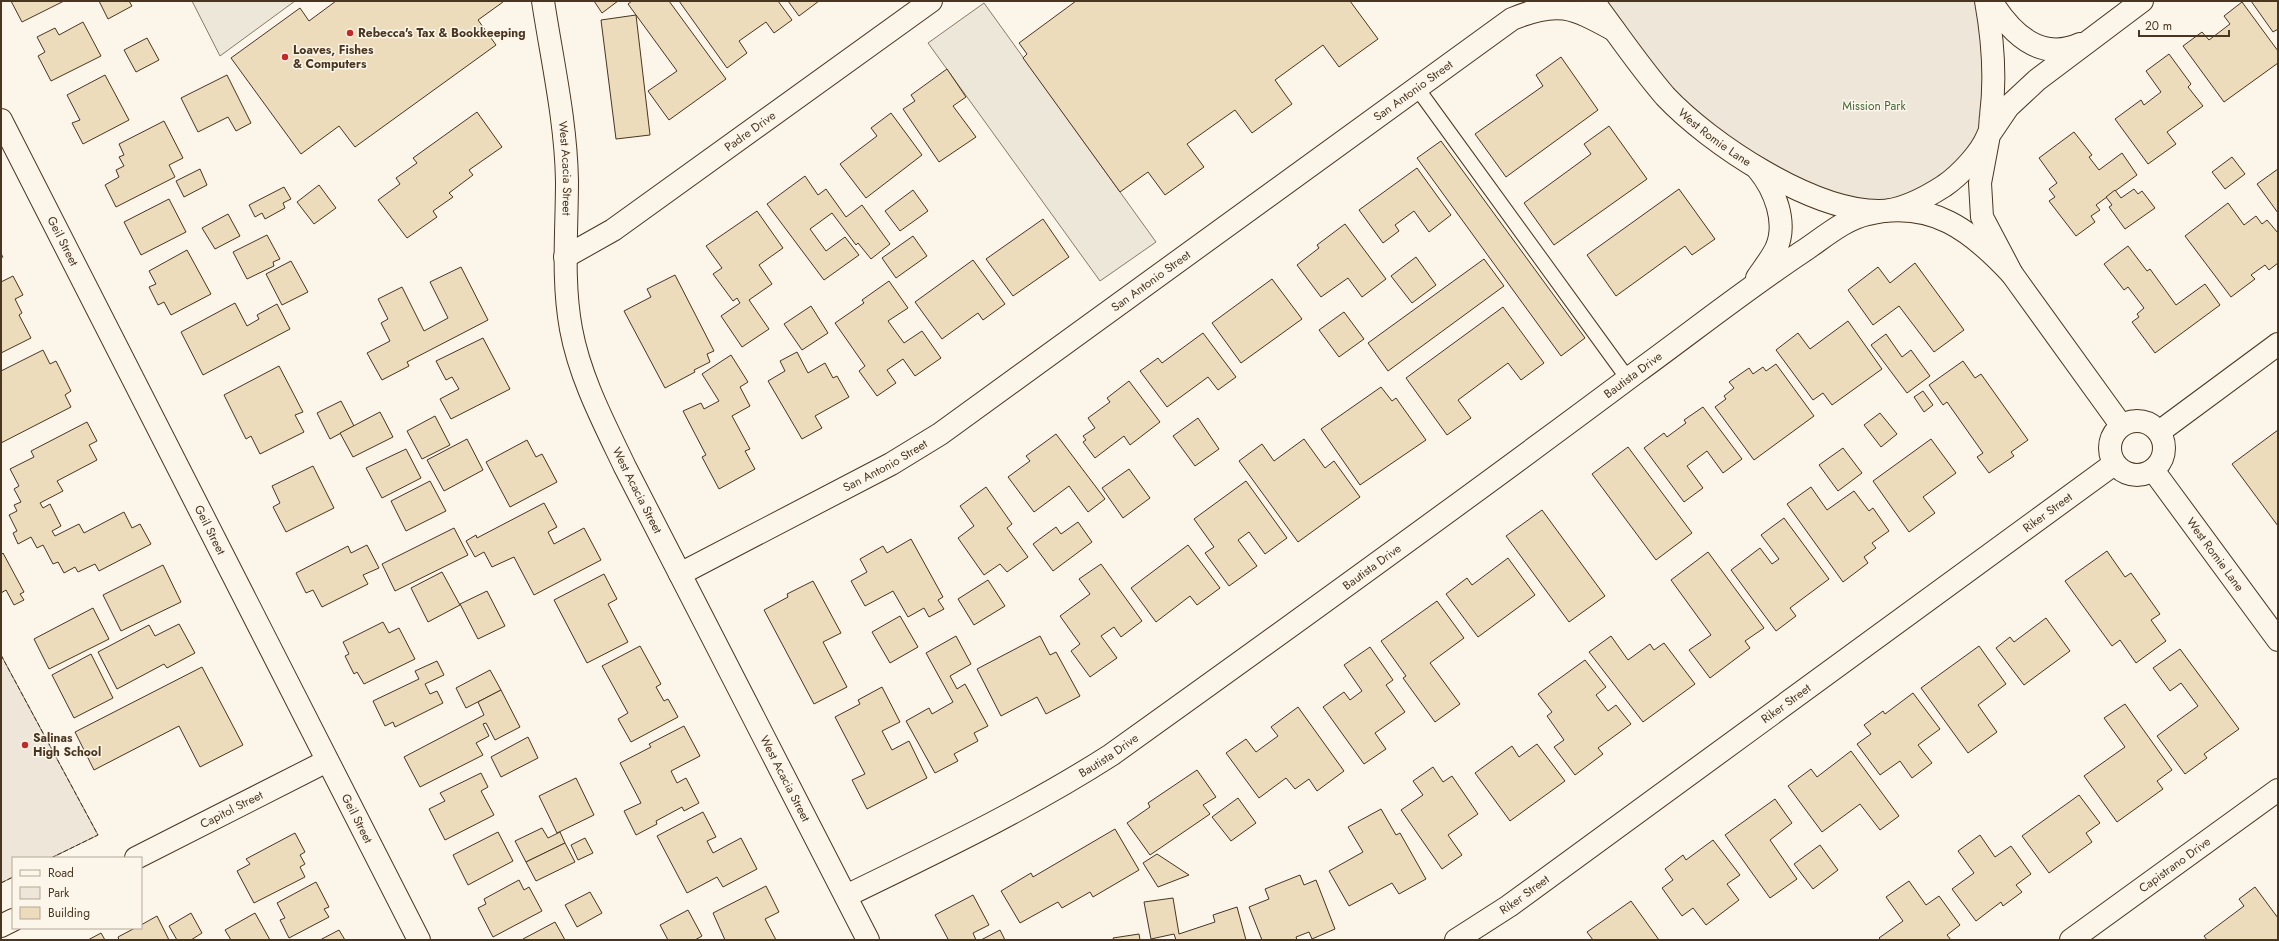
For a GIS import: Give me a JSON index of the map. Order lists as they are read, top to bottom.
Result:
{
  "streets": {
    "street": [
      "San Antonio Street",
      "Padre Drive",
      "West Romie Lane",
      "West Acacia Street",
      "Geil Street",
      "Bautista Drive",
      "Riker Street",
      "Capitol Street",
      "Capistrano Drive"
    ]
  },
  "crossings": [
    ["San Antonio Street", "West Romie Lane"],
    ["San Antonio Street", "West Acacia Street"],
    ["Padre Drive", "West Acacia Street"],
    ["West Romie Lane", "Bautista Drive"],
    ["West Romie Lane", "Riker Street"],
    ["West Acacia Street", "Bautista Drive"],
    ["Geil Street", "Capitol Street"]
  ],
  "parks": ["Mission Park"],
  "places": ["Rebecca's Tax & Bookkeeping", "Loaves, Fishes & Computers", "Salinas High School"],
  "legend": ["Road", "Park", "Building"],
  "scale_bar": "20 m"
}
